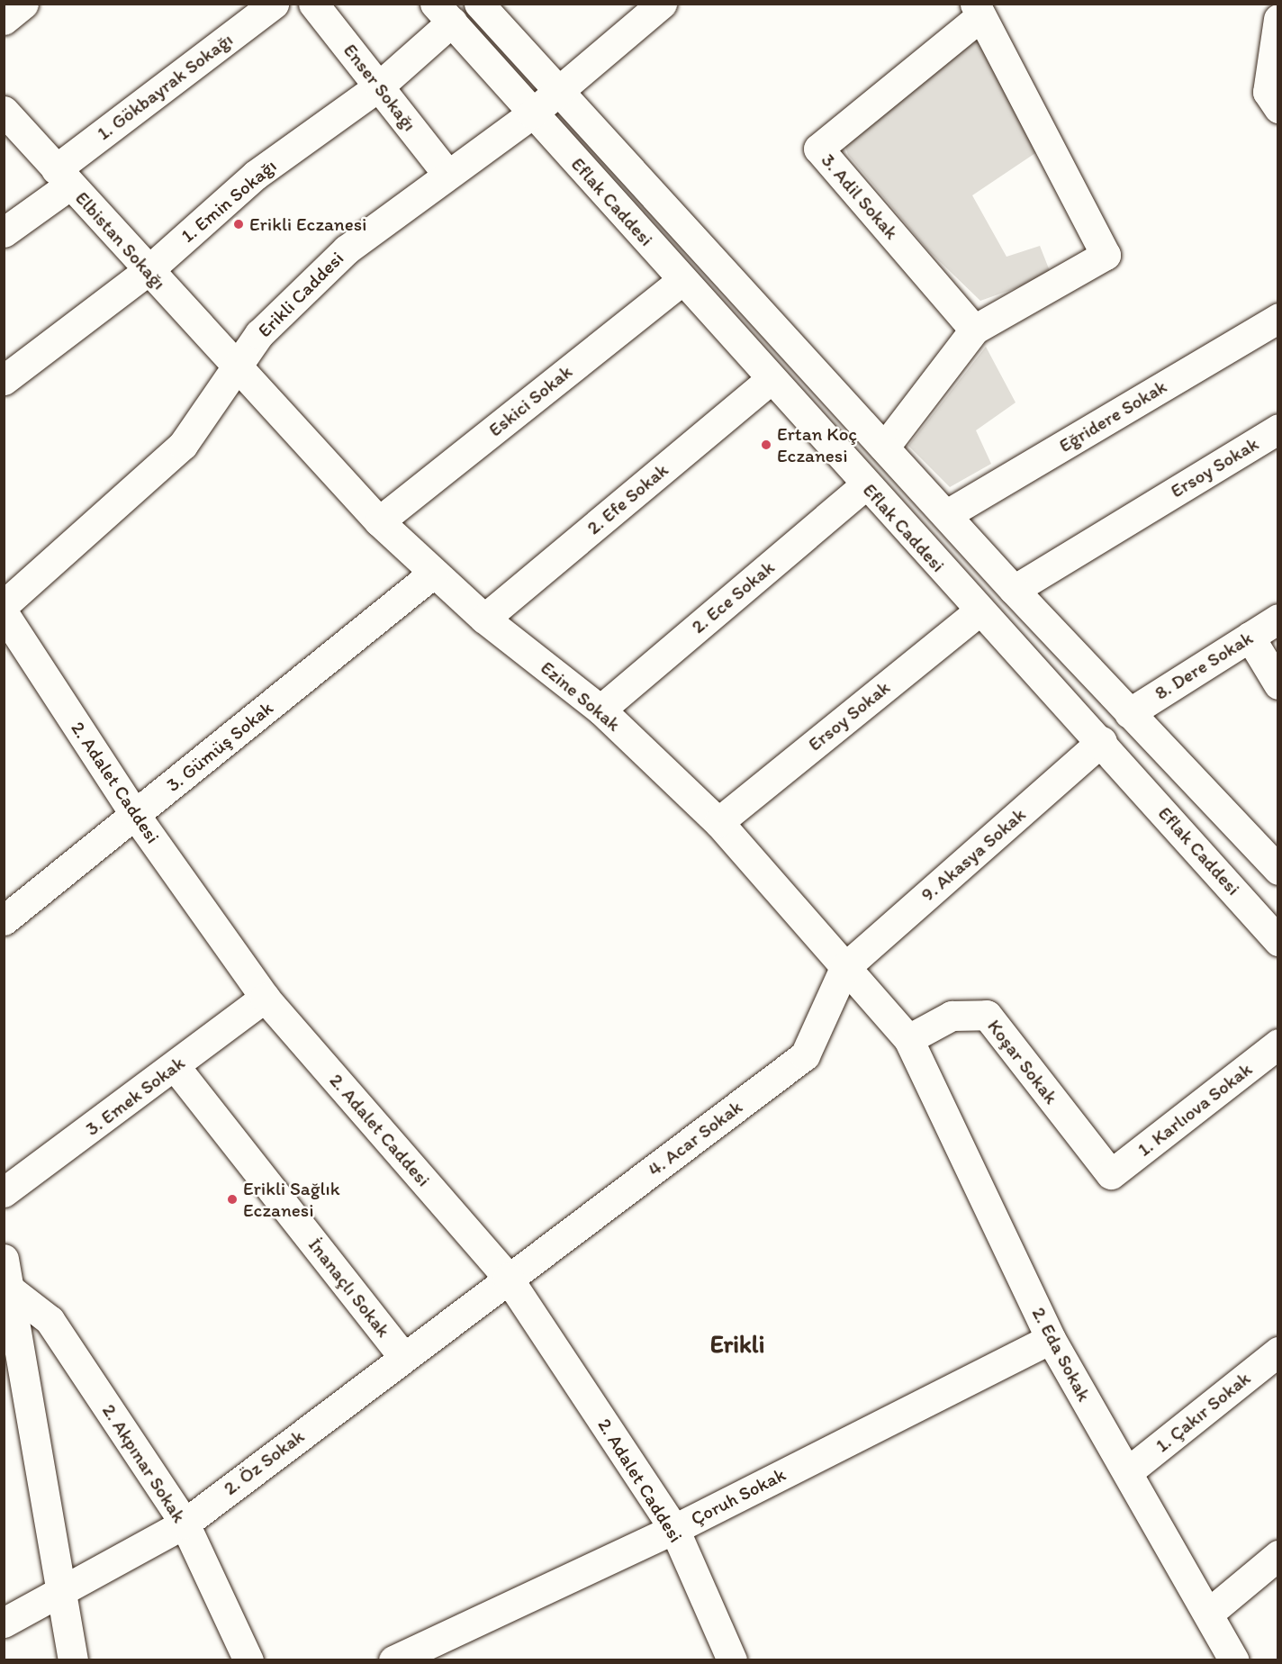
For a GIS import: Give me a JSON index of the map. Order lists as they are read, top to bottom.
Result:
{
  "streets": {
    "street": [
      "1. Gökbayrak Sokağı",
      "Enser Sokağı",
      "3. Adil Sokak",
      "1. Emin Sokağı",
      "Eflak Caddesi",
      "Elbistan Sokağı",
      "Erikli Caddesi",
      "Eskici Sokak",
      "Eğridere Sokak",
      "Ersoy Sokak",
      "2. Efe Sokak",
      "2. Ece Sokak",
      "8. Dere Sokak",
      "Ezine Sokak",
      "3. Gümüş Sokak",
      "2. Adalet Caddesi",
      "9. Akasya Sokak",
      "Koşar Sokak",
      "3. Emek Sokak",
      "1. Karlıova Sokak",
      "4. Acar Sokak",
      "İnanaçlı Sokak",
      "2. Eda Sokak",
      "1. Çakır Sokak",
      "2. Öz Sokak",
      "2. Akpınar Sokak",
      "Çoruh Sokak"
    ]
  },
  "crossings": [
    ["1. Gökbayrak Sokağı", "Elbistan Sokağı"],
    ["Enser Sokağı", "1. Emin Sokağı"],
    ["Enser Sokağı", "Erikli Caddesi"],
    ["3. Adil Sokak", "Eflak Caddesi"],
    ["1. Emin Sokağı", "Eflak Caddesi"],
    ["1. Emin Sokağı", "Elbistan Sokağı"],
    ["Eflak Caddesi", "Erikli Caddesi"],
    ["Eflak Caddesi", "Eskici Sokak"],
    ["Eflak Caddesi", "Eğridere Sokak"],
    ["Eflak Caddesi", "Ersoy Sokak"],
    ["Eflak Caddesi", "2. Efe Sokak"],
    ["Eflak Caddesi", "2. Ece Sokak"],
    ["Eflak Caddesi", "8. Dere Sokak"],
    ["Eflak Caddesi", "9. Akasya Sokak"],
    ["Elbistan Sokağı", "Erikli Caddesi"],
    ["Elbistan Sokağı", "Ezine Sokak"],
    ["Erikli Caddesi", "Ezine Sokak"],
    ["Eskici Sokak", "Ezine Sokak"],
    ["Ersoy Sokak", "Ezine Sokak"],
    ["2. Efe Sokak", "Ezine Sokak"],
    ["2. Ece Sokak", "Ezine Sokak"],
    ["Ezine Sokak", "3. Gümüş Sokak"],
    ["Ezine Sokak", "9. Akasya Sokak"],
    ["Ezine Sokak", "Koşar Sokak"],
    ["Ezine Sokak", "4. Acar Sokak"],
    ["Ezine Sokak", "2. Eda Sokak"],
    ["3. Gümüş Sokak", "2. Adalet Caddesi"],
    ["2. Adalet Caddesi", "3. Emek Sokak"],
    ["2. Adalet Caddesi", "4. Acar Sokak"],
    ["2. Adalet Caddesi", "2. Öz Sokak"],
    ["2. Adalet Caddesi", "Çoruh Sokak"],
    ["9. Akasya Sokak", "4. Acar Sokak"],
    ["Koşar Sokak", "1. Karlıova Sokak"],
    ["Koşar Sokak", "2. Eda Sokak"],
    ["3. Emek Sokak", "İnanaçlı Sokak"],
    ["4. Acar Sokak", "2. Öz Sokak"],
    ["İnanaçlı Sokak", "2. Öz Sokak"],
    ["2. Eda Sokak", "1. Çakır Sokak"],
    ["2. Eda Sokak", "Çoruh Sokak"],
    ["2. Öz Sokak", "2. Akpınar Sokak"]
  ],
  "districts": ["Erikli"],
  "places": ["Erikli Eczanesi", "Ertan Koç Eczanesi", "Erikli Sağlık Eczanesi"]
}
